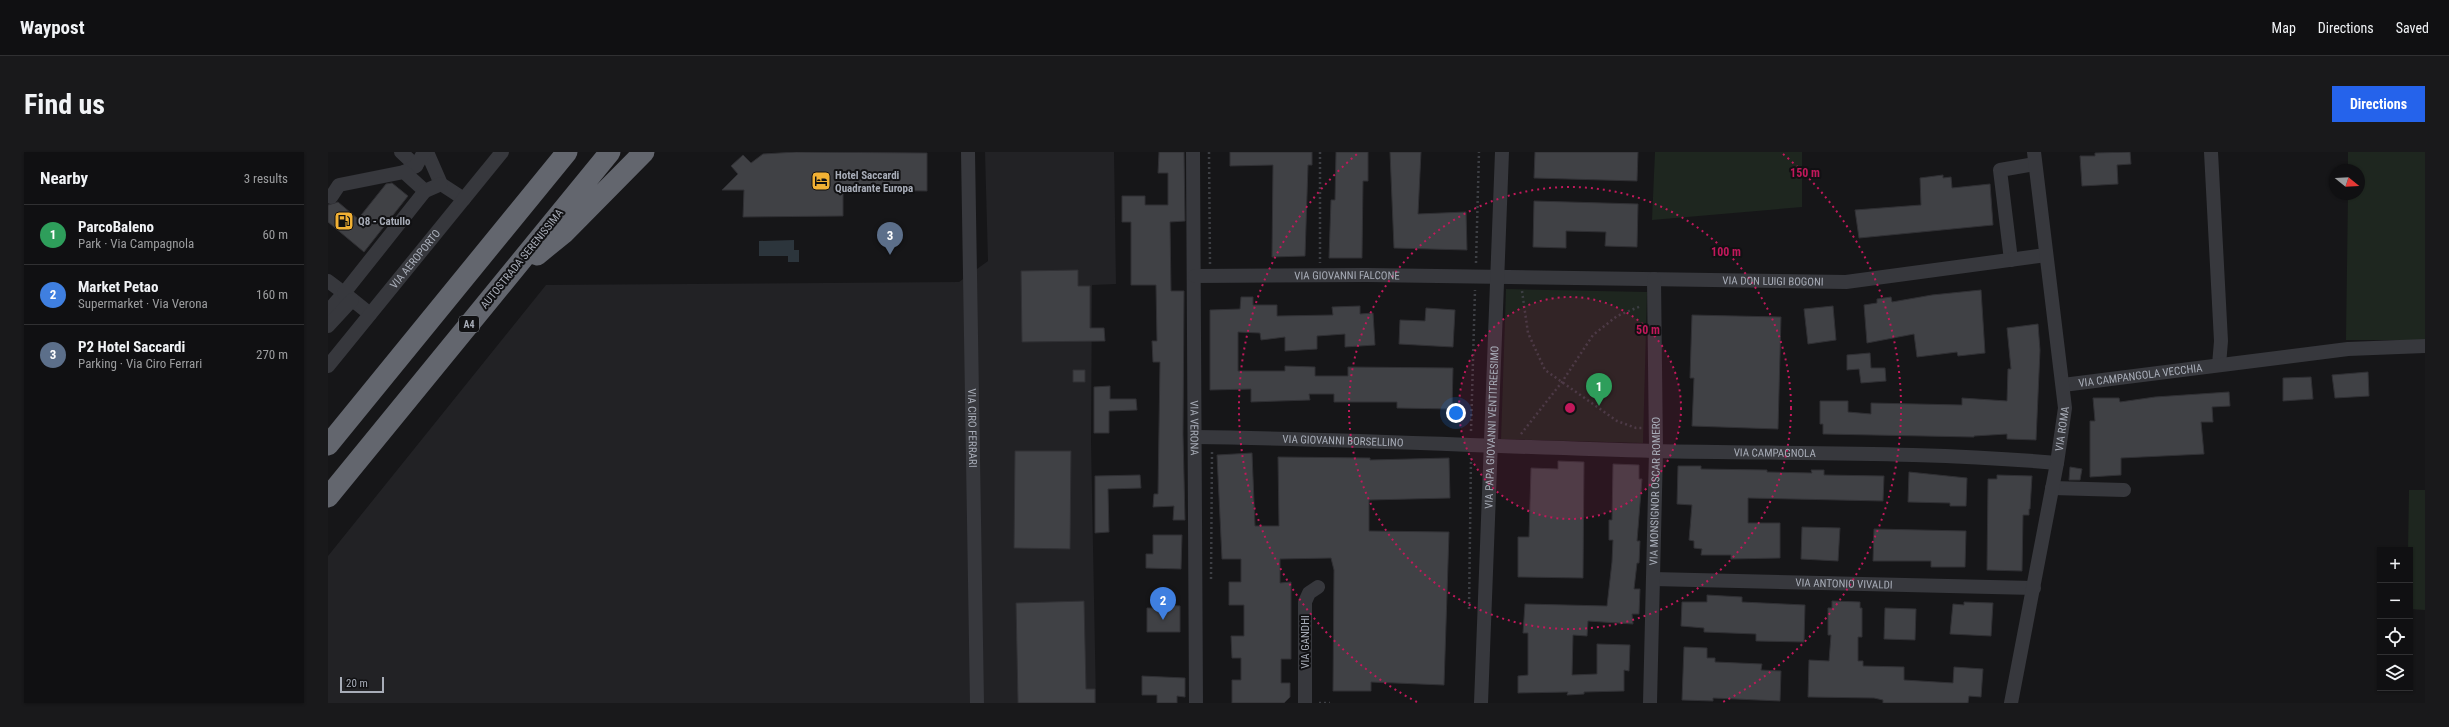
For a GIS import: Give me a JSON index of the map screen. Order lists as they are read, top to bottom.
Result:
{
  "streets": {
    "highway": ["AUTOSTRADA SERENISSIMA", "A4"],
    "street": [
      "VIA AEROPORTO",
      "VIA GIOVANNI FALCONE",
      "VIA DON LUIGI BOGONI",
      "VIA CAMPANGOLA VECCHIA",
      "VIA CIRO FERRARI",
      "VIA VERONA",
      "VIA PAPA GIOVANNI VENTITREESIMO",
      "VIA ROMA",
      "VIA GIOVANNI BORSELLINO",
      "VIA CAMPAGNOLA",
      "VIA MONSIGNOR OSCAR ROMERO",
      "VIA ANTONIO VIVALDI",
      "VIA GANDHI"
    ]
  },
  "crossings": [
    ["VIA GIOVANNI FALCONE", "VIA DON LUIGI BOGONI"],
    ["VIA GIOVANNI FALCONE", "VIA VERONA"],
    ["VIA GIOVANNI FALCONE", "VIA PAPA GIOVANNI VENTITREESIMO"],
    ["VIA DON LUIGI BOGONI", "VIA PAPA GIOVANNI VENTITREESIMO"],
    ["VIA DON LUIGI BOGONI", "VIA ROMA"],
    ["VIA DON LUIGI BOGONI", "VIA MONSIGNOR OSCAR ROMERO"],
    ["VIA CAMPANGOLA VECCHIA", "VIA ROMA"],
    ["VIA VERONA", "VIA GIOVANNI BORSELLINO"],
    ["VIA PAPA GIOVANNI VENTITREESIMO", "VIA GIOVANNI BORSELLINO"],
    ["VIA PAPA GIOVANNI VENTITREESIMO", "VIA CAMPAGNOLA"],
    ["VIA ROMA", "VIA CAMPAGNOLA"],
    ["VIA ROMA", "VIA ANTONIO VIVALDI"],
    ["VIA GIOVANNI BORSELLINO", "VIA CAMPAGNOLA"],
    ["VIA CAMPAGNOLA", "VIA MONSIGNOR OSCAR ROMERO"],
    ["VIA MONSIGNOR OSCAR ROMERO", "VIA ANTONIO VIVALDI"]
  ],
  "places": {
    "hotel": ["Hotel Saccardi Quadrante Europa"],
    "fuel station": ["Q8 - Catullo"]
  },
  "scale_bar": "20 m",
  "north": "right",
  "page": {
    "header": "Waypost",
    "nav": ["Map", "Directions", "Saved"],
    "buttons": "Directions",
    "title": "Find us",
    "heading": ["Nearby", "3 results"],
    "list": [
      {
        "mark": "1",
        "name": "ParcoBaleno",
        "note": "Park · Via Campagnola",
        "value": "60 m"
      },
      {
        "mark": "2",
        "name": "Market Petao",
        "note": "Supermarket · Via Verona",
        "value": "160 m"
      },
      {
        "mark": "3",
        "name": "P2 Hotel Saccardi",
        "note": "Parking · Via Ciro Ferrari",
        "value": "270 m"
      }
    ],
    "pins": ["3", "1", "2"],
    "map_buttons": ["+", "−"],
    "scale": "20 m"
  },
  "rings": ["150 m", "100 m", "50 m"]
}
